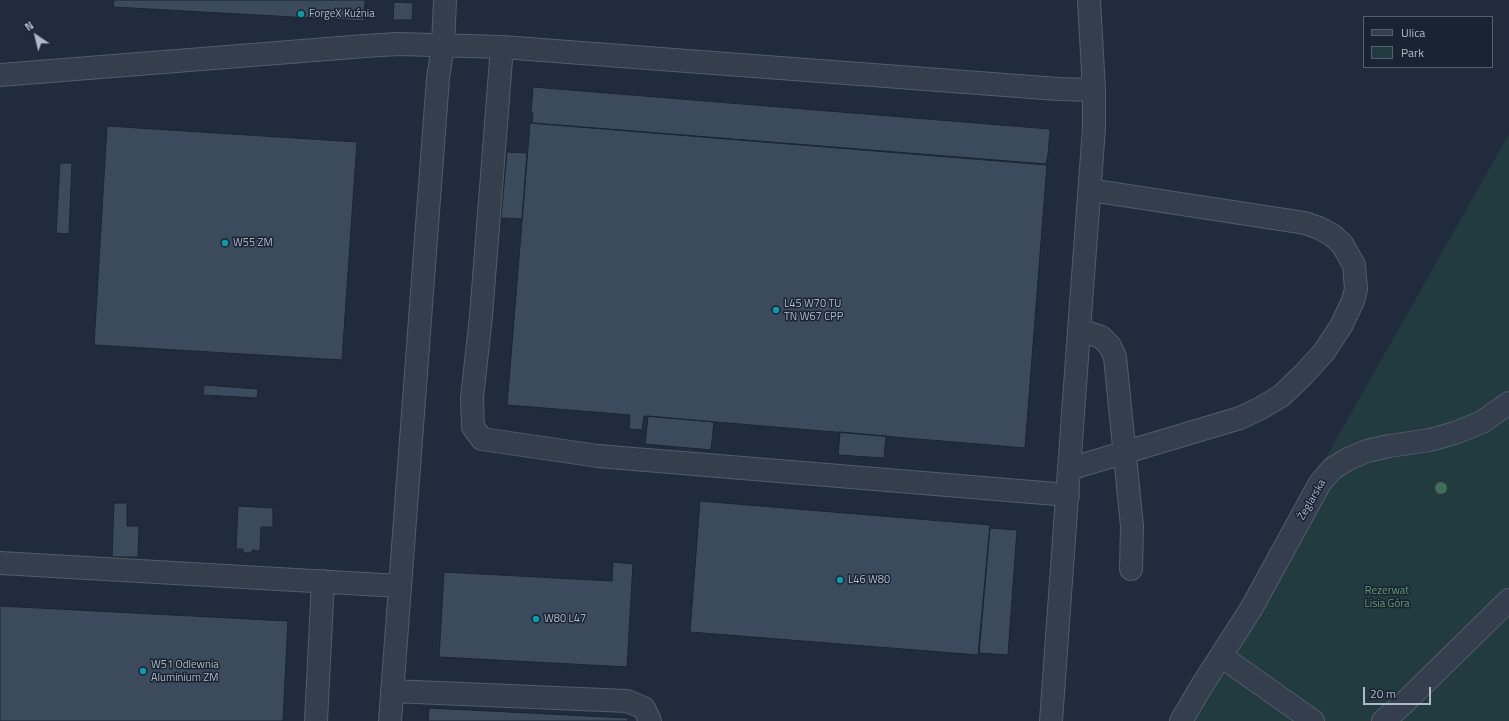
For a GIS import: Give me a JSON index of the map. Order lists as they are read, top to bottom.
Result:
{
  "streets": {
    "street": ["Żeglarska"]
  },
  "parks": ["Rezerwat Lisia Góra"],
  "places": [
    "ForgeX Kuźnia",
    "W55 ZM",
    "L45 W70 TU TN W67 CPP",
    "L46 W80",
    "W80 L47",
    "W51 Odlewnia Aluminium ZM"
  ],
  "legend": ["Ulica", "Park"],
  "scale_bar": "20 m",
  "north": "top left"
}
